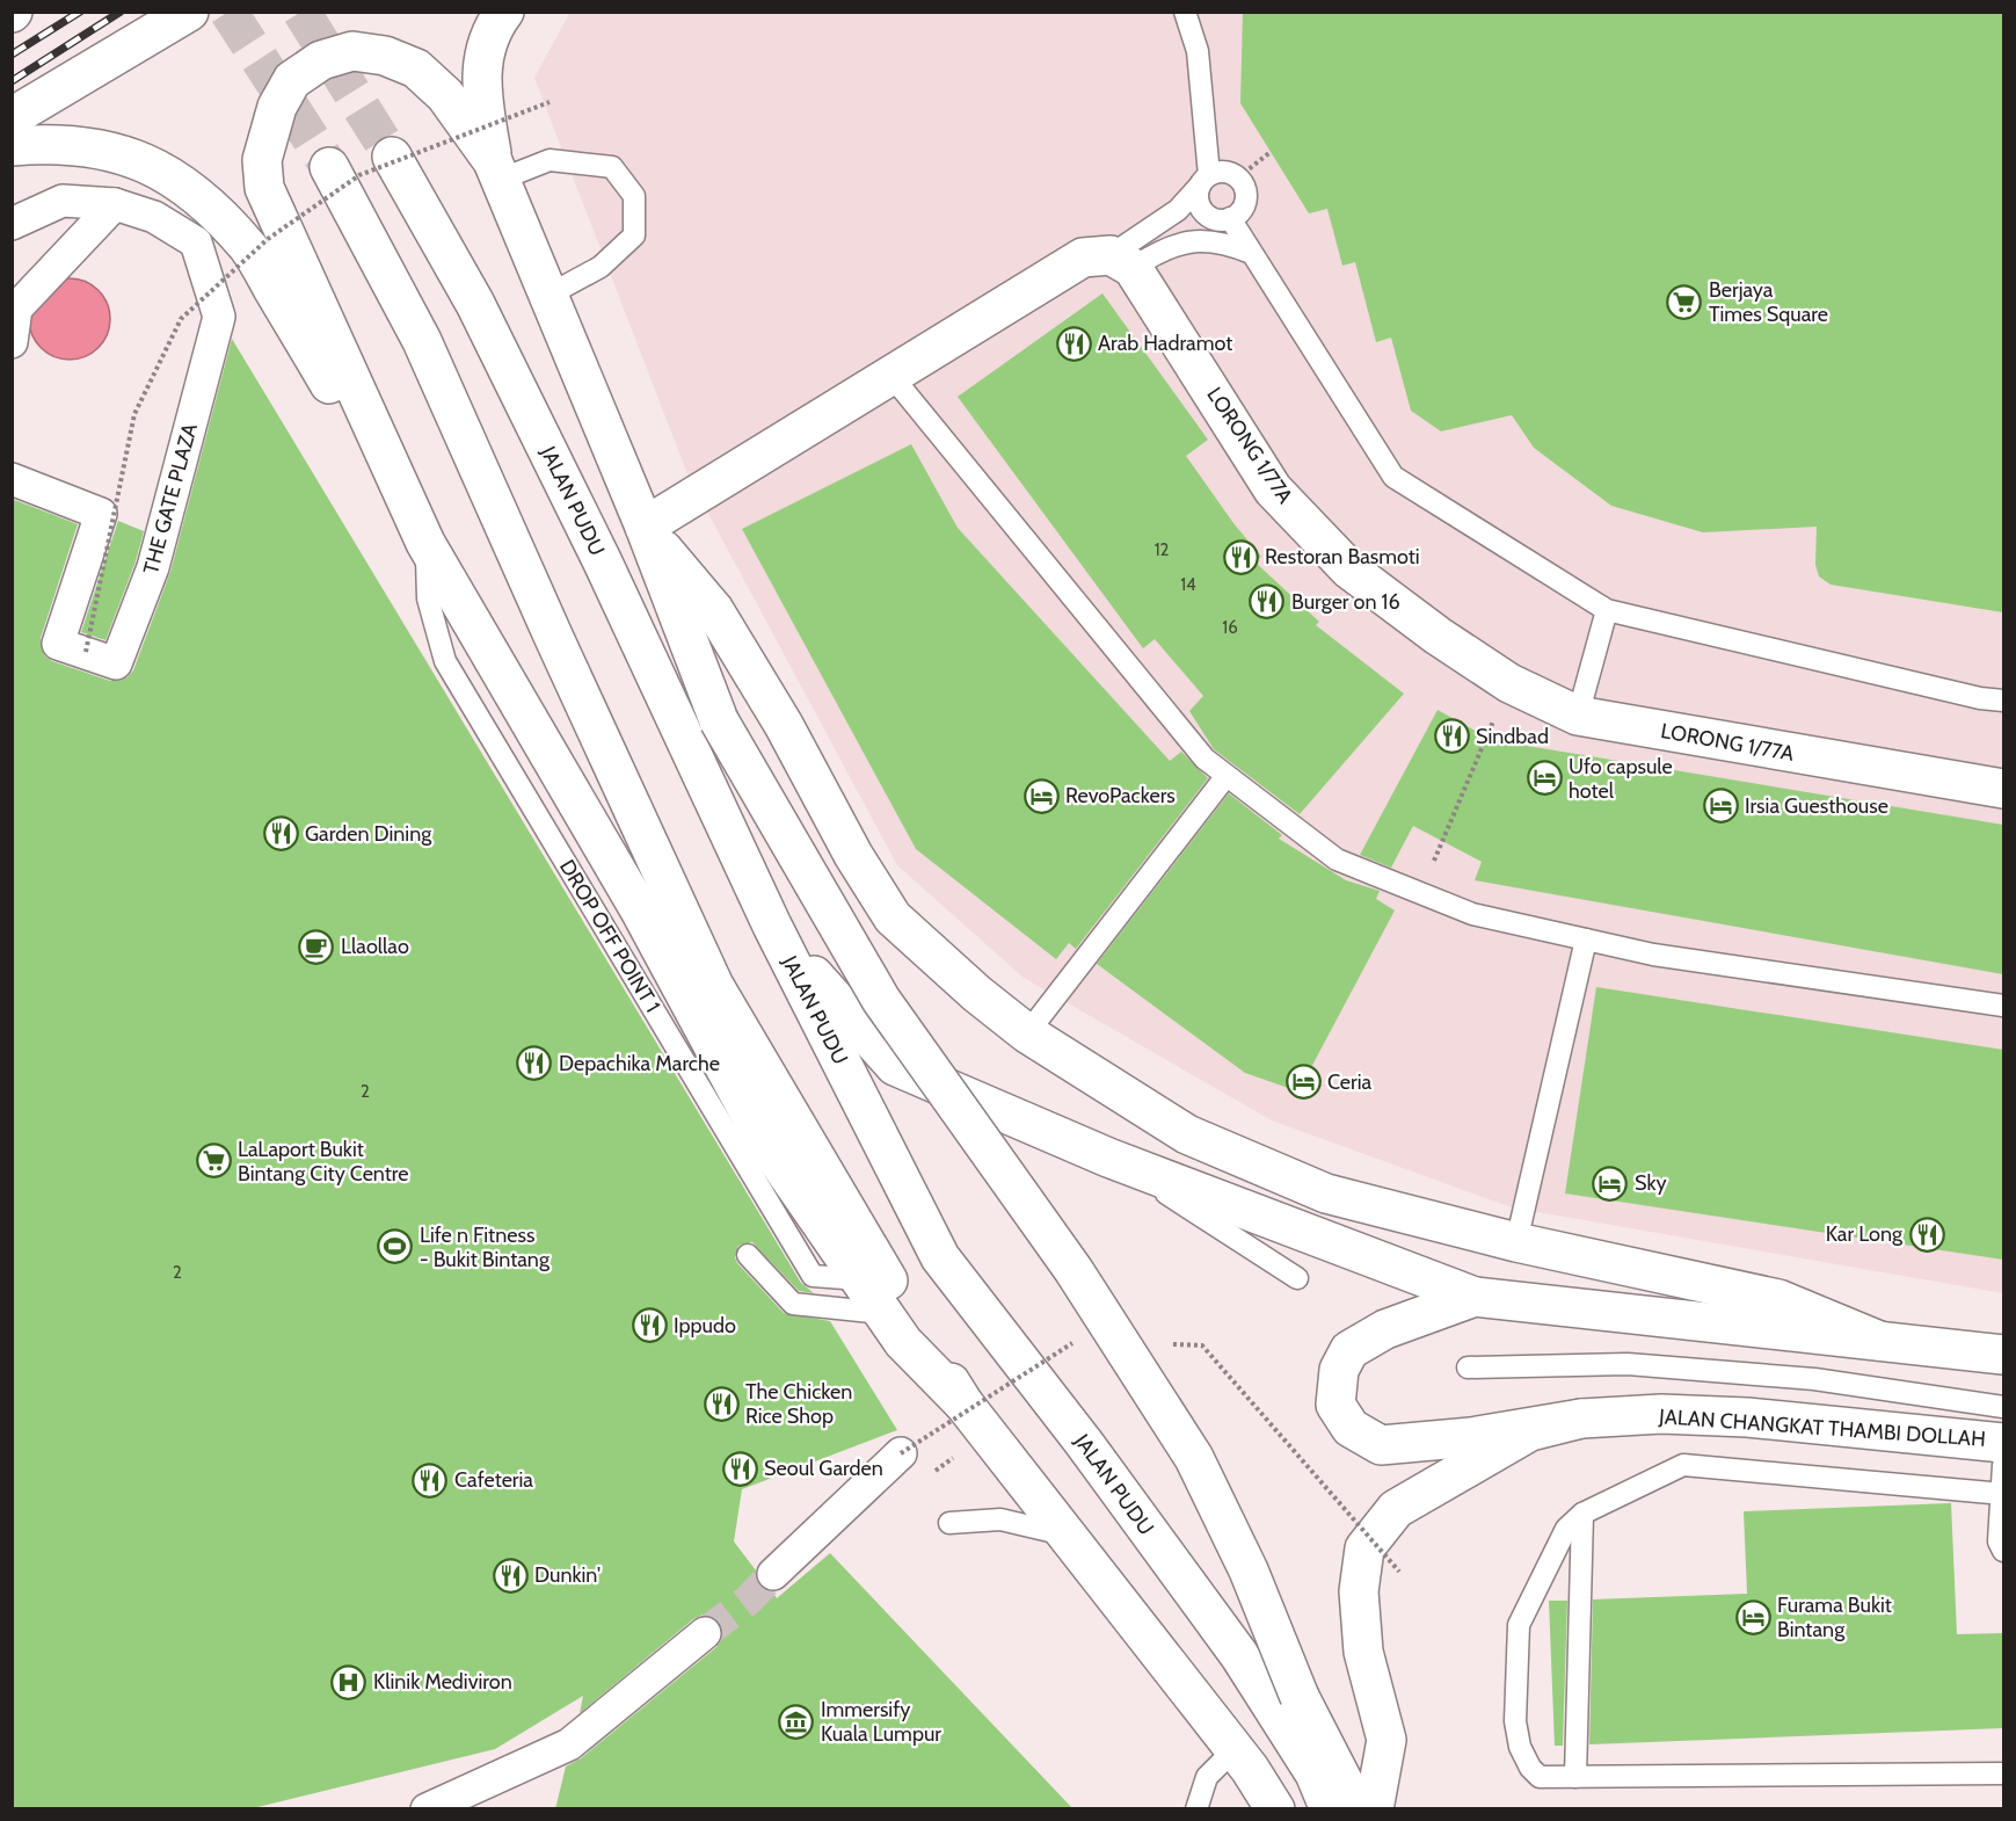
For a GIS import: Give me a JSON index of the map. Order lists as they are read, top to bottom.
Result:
{
  "streets": {
    "main road": ["LORONG 1/77A", "JALAN PUDU", "JALAN CHANGKAT THAMBI DOLLAH"],
    "street": ["THE GATE PLAZA"]
  },
  "places": {
    "supermarket": ["Berjaya Times Square", "LaLaport Bukit Bintang City Centre"],
    "restaurant": [
      "Arab Hadramot",
      "Restoran Basmoti",
      "Burger on 16",
      "Sindbad",
      "Garden Dining",
      "Depachika Marche",
      "Kar Long",
      "Ippudo",
      "The Chicken Rice Shop",
      "Seoul Garden",
      "Cafeteria",
      "Dunkin'"
    ],
    "hotel": [
      "Ufo capsule hotel",
      "RevoPackers",
      "Irsia Guesthouse",
      "Ceria",
      "Sky",
      "Furama Bukit Bintang"
    ],
    "cafe": ["Llaollao"],
    "sports": ["Life n Fitness - Bukit Bintang"],
    "hospital": ["Klinik Mediviron"],
    "museum": ["Immersify Kuala Lumpur"]
  },
  "house_numbers": [
    "12",
    "14",
    "16",
    "2",
    "2"
  ]
}
